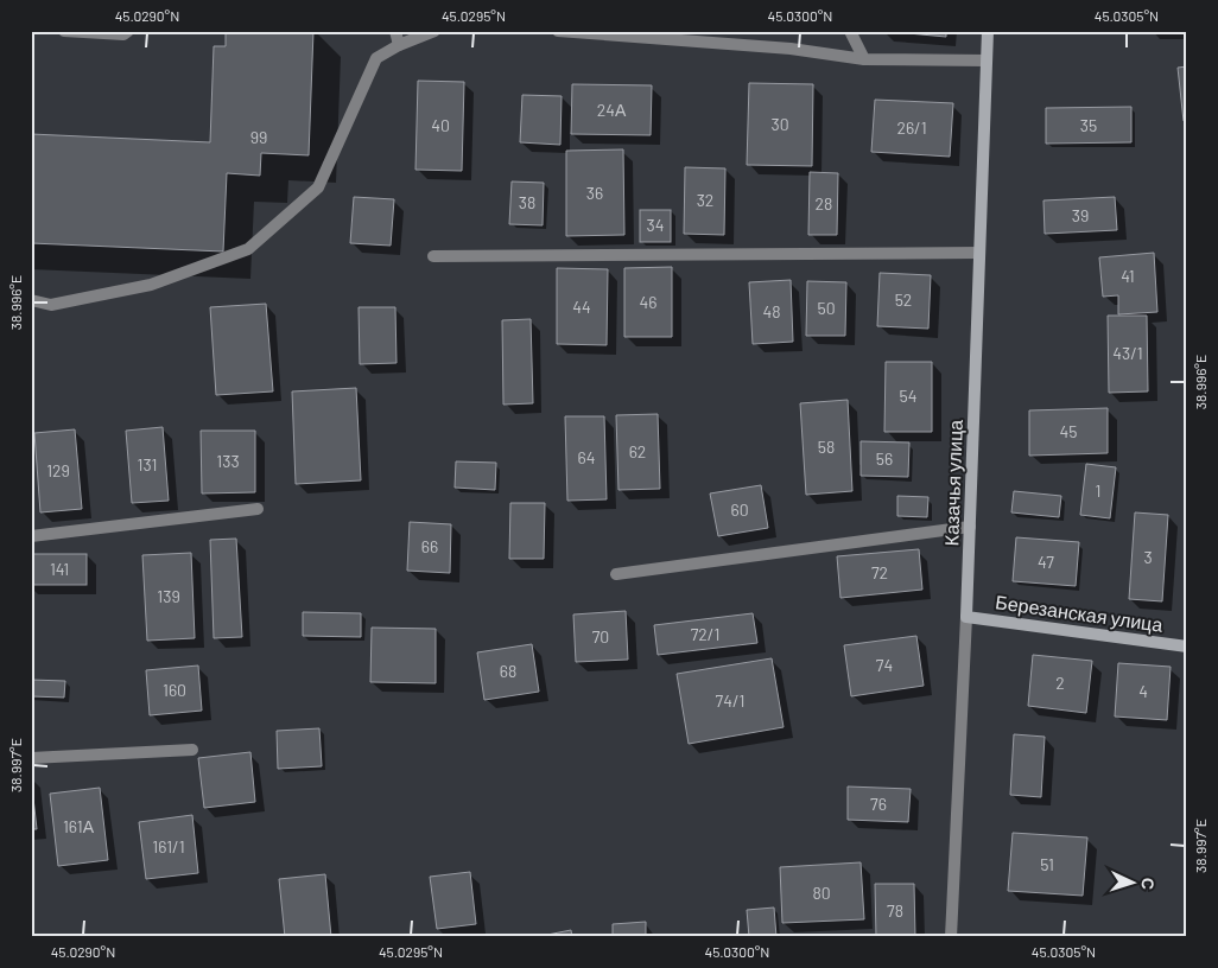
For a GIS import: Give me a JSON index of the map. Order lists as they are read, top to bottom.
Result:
{
  "streets": {
    "street": ["Казачья улица", "Березанская улица"]
  },
  "crossings": [
    ["Казачья улица", "Березанская улица"]
  ],
  "house_numbers": [
    "24А",
    "30",
    "40",
    "35",
    "26/1",
    "99",
    "36",
    "32",
    "38",
    "28",
    "39",
    "34",
    "41",
    "52",
    "46",
    "44",
    "50",
    "48",
    "43/1",
    "54",
    "45",
    "58",
    "62",
    "64",
    "56",
    "133",
    "131",
    "129",
    "1",
    "60",
    "66",
    "3",
    "47",
    "141",
    "72",
    "139",
    "72/1",
    "70",
    "74",
    "68",
    "2",
    "160",
    "4",
    "74/1",
    "76",
    "161А",
    "161/1",
    "51",
    "80",
    "78"
  ],
  "north": "right",
  "coordinates": [
    "45.0290°N",
    "45.0295°N",
    "45.0300°N",
    "45.0305°N",
    "38.996°E",
    "38.997°E"
  ]
}
